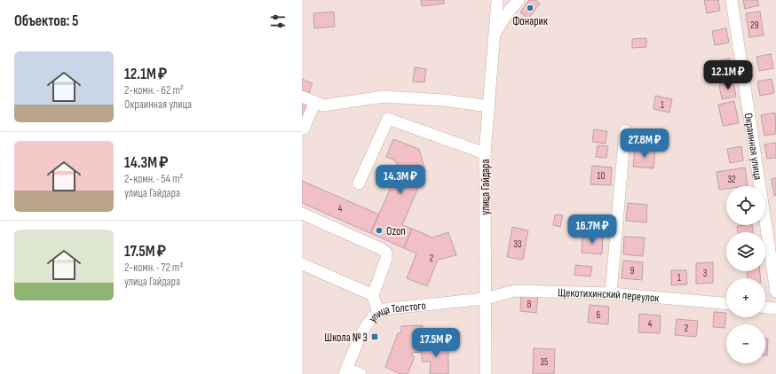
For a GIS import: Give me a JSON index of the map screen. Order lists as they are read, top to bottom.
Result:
{
  "streets": {
    "street": [
      "Окраинная улица",
      "улица Гайдара",
      "Щекотихинский переулок",
      "улица Толстого"
    ]
  },
  "crossings": [
    ["улица Гайдара", "Щекотихинский переулок"],
    ["улица Гайдара", "улица Толстого"],
    ["Щекотихинский переулок", "улица Толстого"]
  ],
  "places": {
    "other": ["Фонарик", "Ozon"],
    "transit": ["Школа № 3"]
  },
  "house_numbers": [
    "29",
    "1",
    "10",
    "32",
    "4",
    "33",
    "2",
    "9",
    "3",
    "1",
    "8",
    "6",
    "4",
    "2",
    "35"
  ],
  "page": {
    "heading": "Объектов: 5",
    "list": [
      {
        "name": "12.1M ₽",
        "note": "2-комн. · 62 m² · Окраинная улица"
      },
      {
        "name": "14.3M ₽",
        "note": "2-комн. · 54 m² · улица Гайдара"
      },
      {
        "name": "17.5M ₽",
        "note": "2-комн. · 72 m² · улица Гайдара"
      }
    ],
    "price": [
      "12.1M ₽",
      "27.8M ₽",
      "14.3M ₽",
      "16.7M ₽",
      "17.5M ₽"
    ],
    "map_buttons": ["+", "−"]
  }
}
